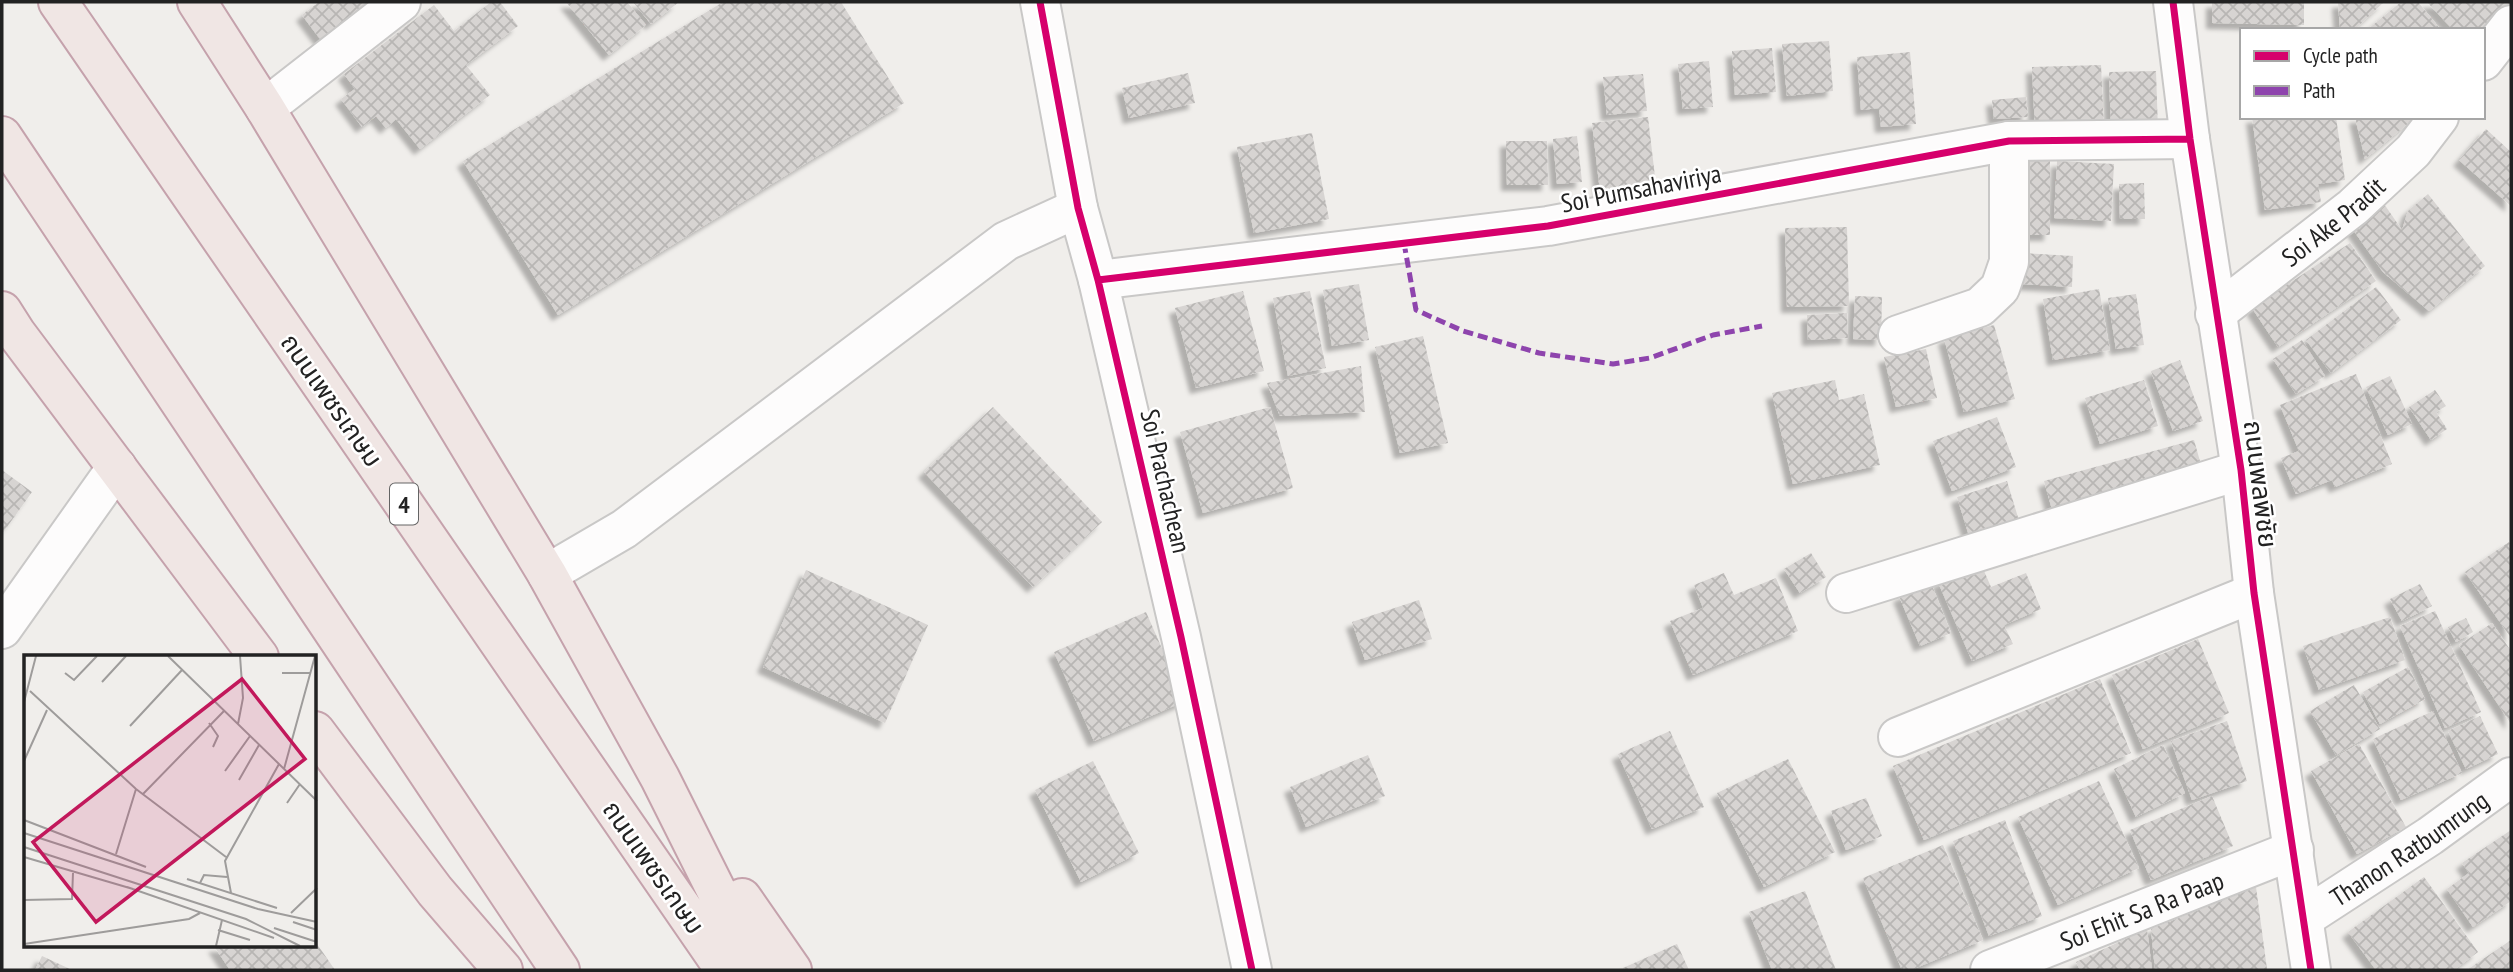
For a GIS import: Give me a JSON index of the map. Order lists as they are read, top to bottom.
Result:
{
  "streets": {
    "highway": ["ถนนเพชรเกษม", "4"],
    "street": [
      "Soi Pumsahaviriya",
      "Soi Ake Pradit",
      "Soi Prachachean",
      "ถนนพลพิชัย",
      "Thanon Ratbumrung",
      "Soi Ehit Sa Ra Paap"
    ]
  },
  "crossings": [
    ["Soi Pumsahaviriya", "Soi Prachachean"],
    ["Soi Pumsahaviriya", "ถนนพลพิชัย"],
    ["Soi Ake Pradit", "ถนนพลพิชัย"],
    ["ถนนพลพิชัย", "Thanon Ratbumrung"],
    ["ถนนพลพิชัย", "Soi Ehit Sa Ra Paap"]
  ],
  "legend": ["Cycle path", "Path"]
}
